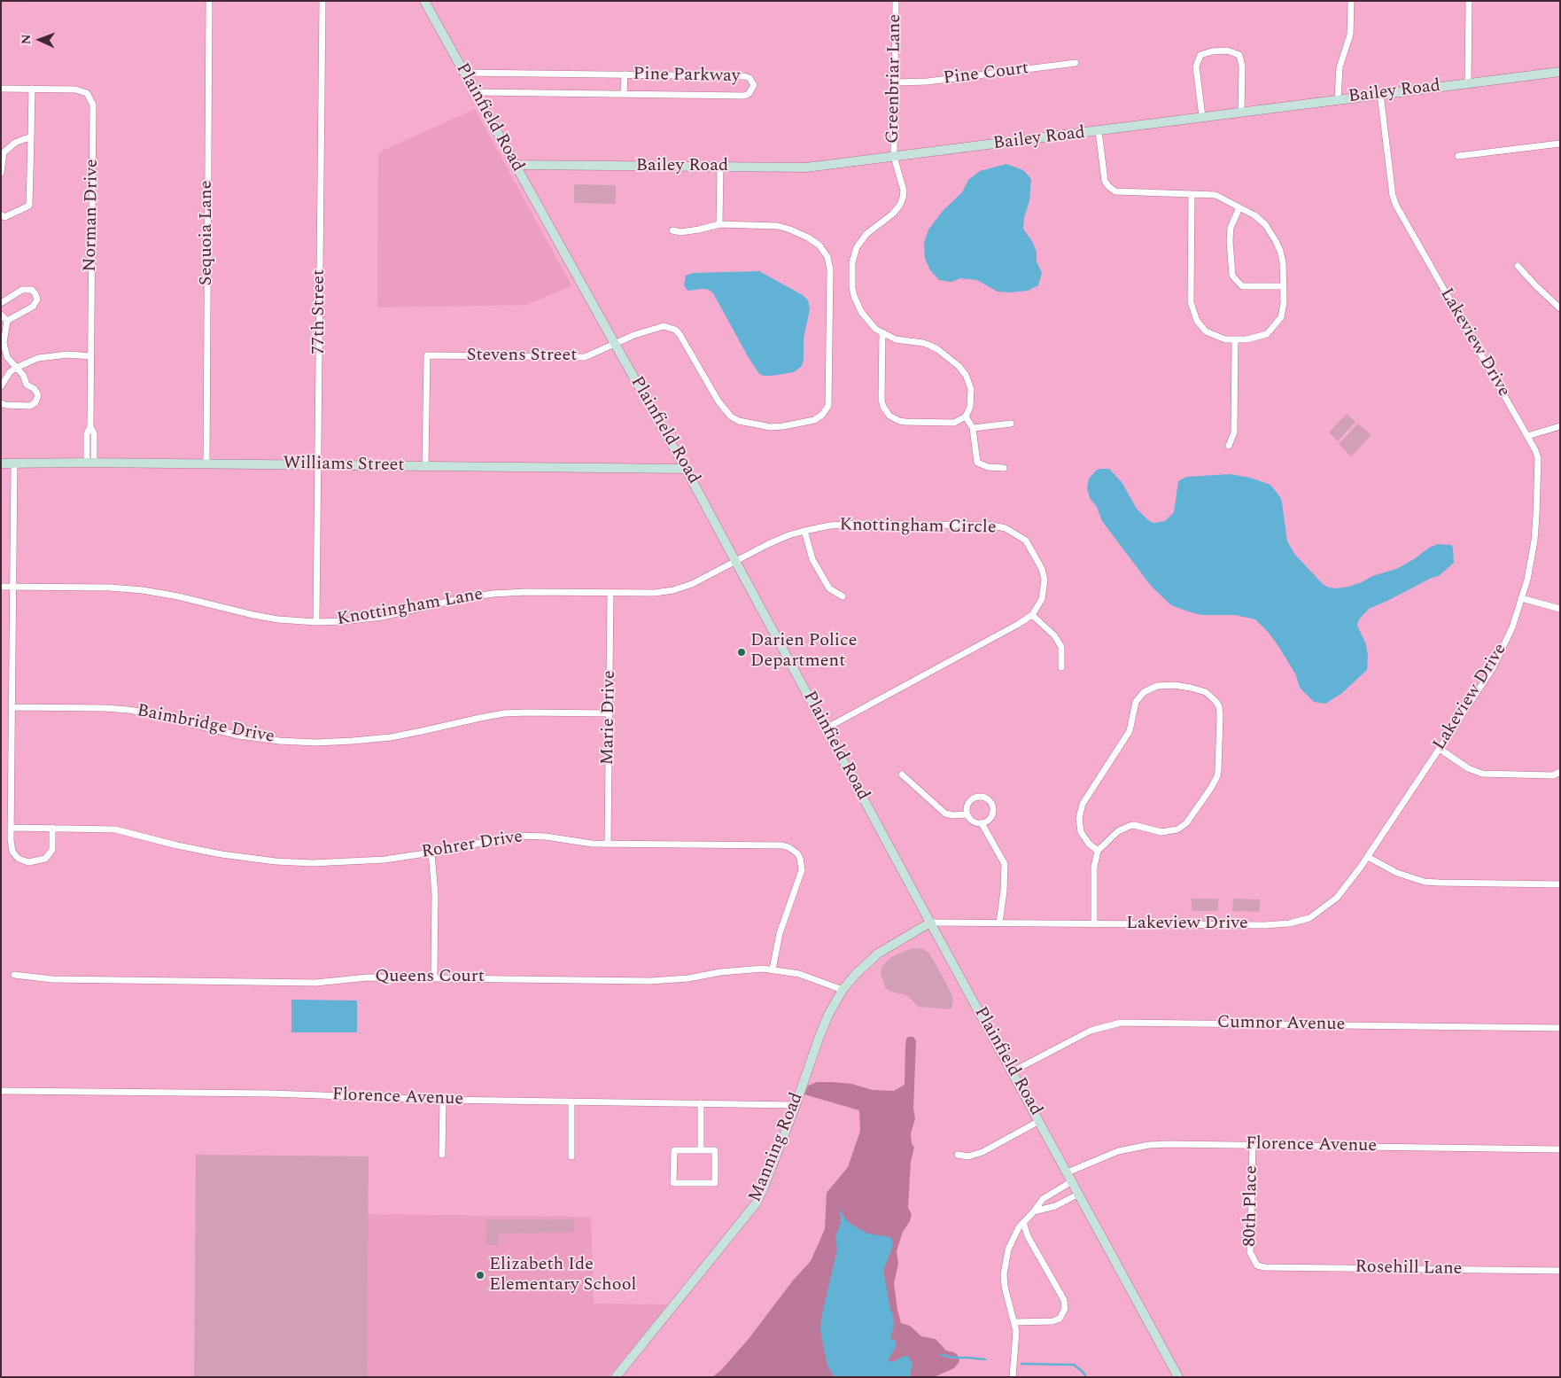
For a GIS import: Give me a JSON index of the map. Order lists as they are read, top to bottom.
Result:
{
  "streets": {
    "street": [
      "Pine Court",
      "Pine Parkway",
      "Greenbriar Lane",
      "Bailey Road",
      "Plainfield Road",
      "Norman Drive",
      "Sequoia Lane",
      "77th Street",
      "Lakeview Drive",
      "Stevens Street",
      "Williams Street",
      "Knottingham Circle",
      "Knottingham Lane",
      "Marie Drive",
      "Baimbridge Drive",
      "Rohrer Drive",
      "Queens Court",
      "Cumnor Avenue",
      "Florence Avenue",
      "Manning Road",
      "80th Place",
      "Rosehill Lane"
    ]
  },
  "crossings": [
    ["Pine Court", "Greenbriar Lane"],
    ["Pine Parkway", "Plainfield Road"],
    ["Greenbriar Lane", "Bailey Road"],
    ["Bailey Road", "Plainfield Road"],
    ["Bailey Road", "Lakeview Drive"],
    ["Plainfield Road", "Lakeview Drive"],
    ["Plainfield Road", "Stevens Street"],
    ["Plainfield Road", "Williams Street"],
    ["Plainfield Road", "Knottingham Circle"],
    ["Plainfield Road", "Knottingham Lane"],
    ["Plainfield Road", "Cumnor Avenue"],
    ["Plainfield Road", "Florence Avenue"],
    ["Plainfield Road", "Manning Road"],
    ["Norman Drive", "Williams Street"],
    ["Sequoia Lane", "Williams Street"],
    ["77th Street", "Williams Street"],
    ["77th Street", "Knottingham Lane"],
    ["Lakeview Drive", "Manning Road"],
    ["Stevens Street", "Williams Street"],
    ["Knottingham Circle", "Knottingham Lane"],
    ["Knottingham Lane", "Marie Drive"],
    ["Marie Drive", "Baimbridge Drive"],
    ["Marie Drive", "Rohrer Drive"],
    ["Rohrer Drive", "Queens Court"],
    ["Queens Court", "Manning Road"],
    ["Florence Avenue", "Manning Road"],
    ["Florence Avenue", "80th Place"],
    ["80th Place", "Rosehill Lane"]
  ],
  "places": ["Darien Police Department", "Elizabeth Ide Elementary School"],
  "north": "left"
}
